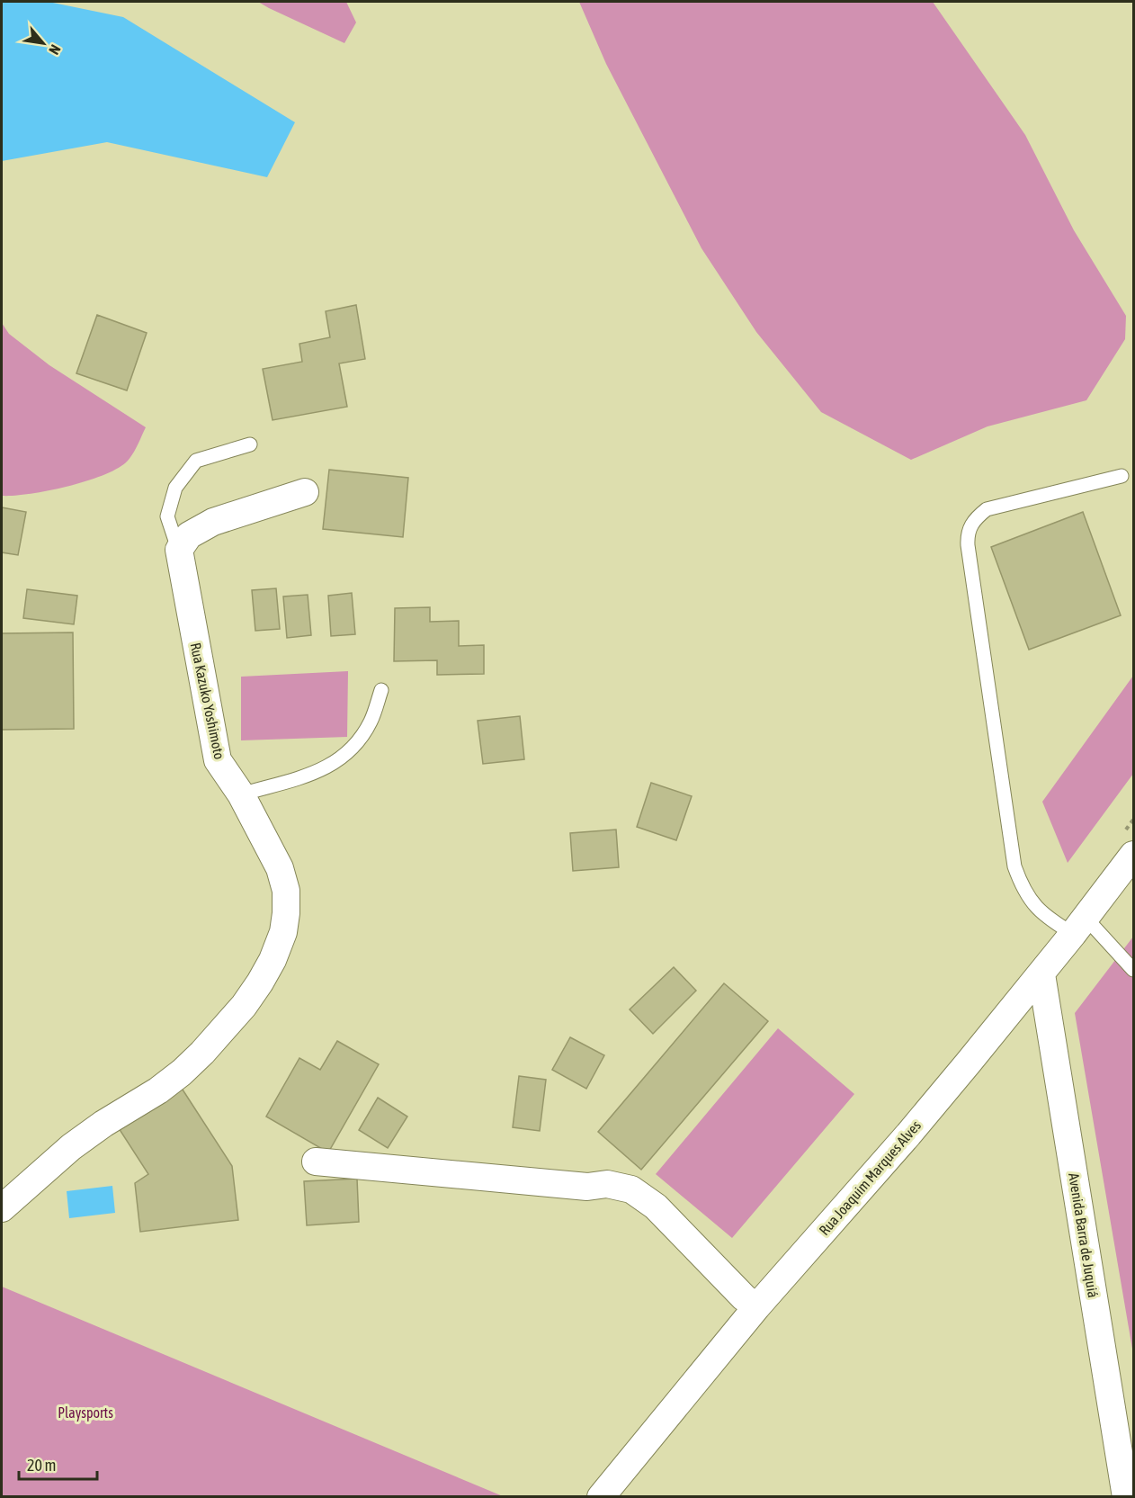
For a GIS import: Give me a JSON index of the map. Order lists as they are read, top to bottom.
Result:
{
  "streets": {
    "street": ["Rua Kazuko Yoshimoto", "Rua Joaquim Marques Alves", "Avenida Barra de Juquiá"]
  },
  "crossings": [
    ["Rua Joaquim Marques Alves", "Avenida Barra de Juquiá"]
  ],
  "parks": ["Playsports"],
  "scale_bar": "20 m",
  "north": "bottom right"
}
